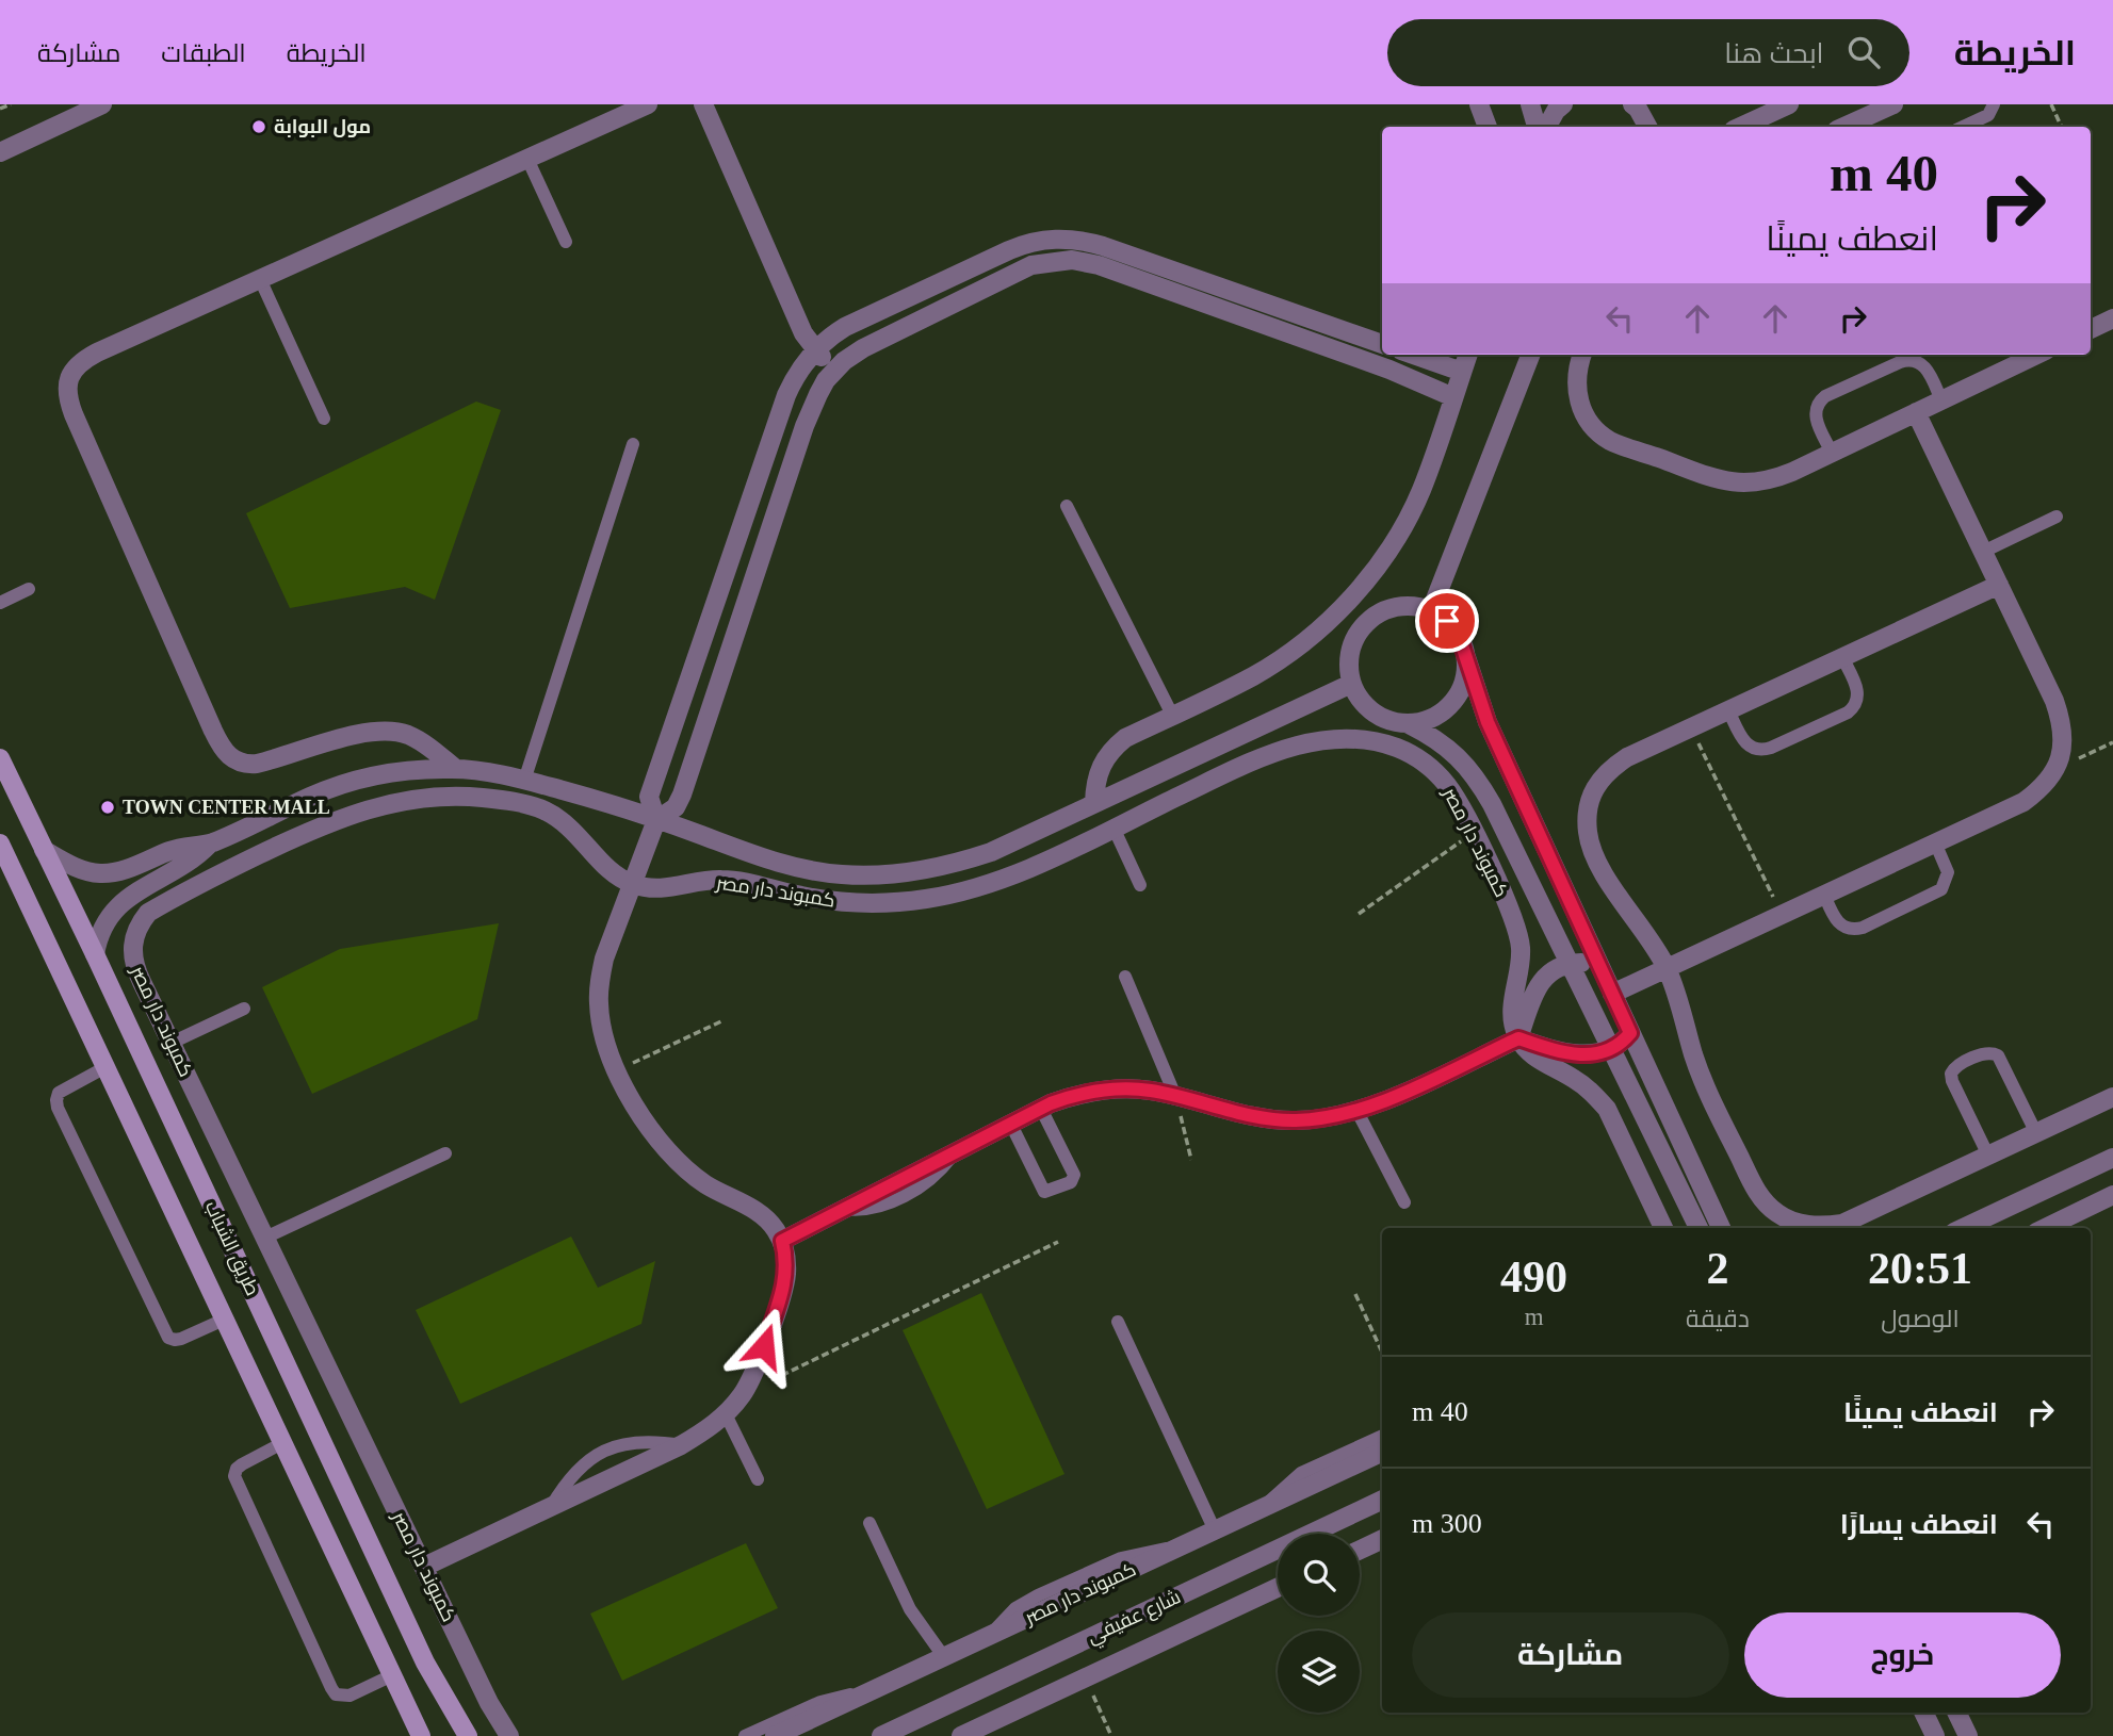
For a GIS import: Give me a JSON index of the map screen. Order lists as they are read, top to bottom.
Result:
{
  "streets": {
    "main road": ["طريق الشباب"],
    "street": ["كمبوند دار مصر", "شارع عفيفي"]
  },
  "places": ["مول البوابة", "TOWN CENTER MALL"],
  "page": {
    "header": "الخريطة",
    "search": "ابحث هنا",
    "nav": ["الخريطة", "الطبقات", "مشاركة"],
    "turn": ["40 m", "انعطف يمينًا"],
    "eta": [
      "20:51",
      "الوصول",
      "2",
      "دقيقة",
      "490",
      "m"
    ],
    "list": [
      {
        "name": "انعطف يمينًا",
        "value": "40 m"
      },
      {
        "name": "انعطف يسارًا",
        "value": "300 m"
      }
    ],
    "buttons": ["خروج", "مشاركة"]
  }
}
